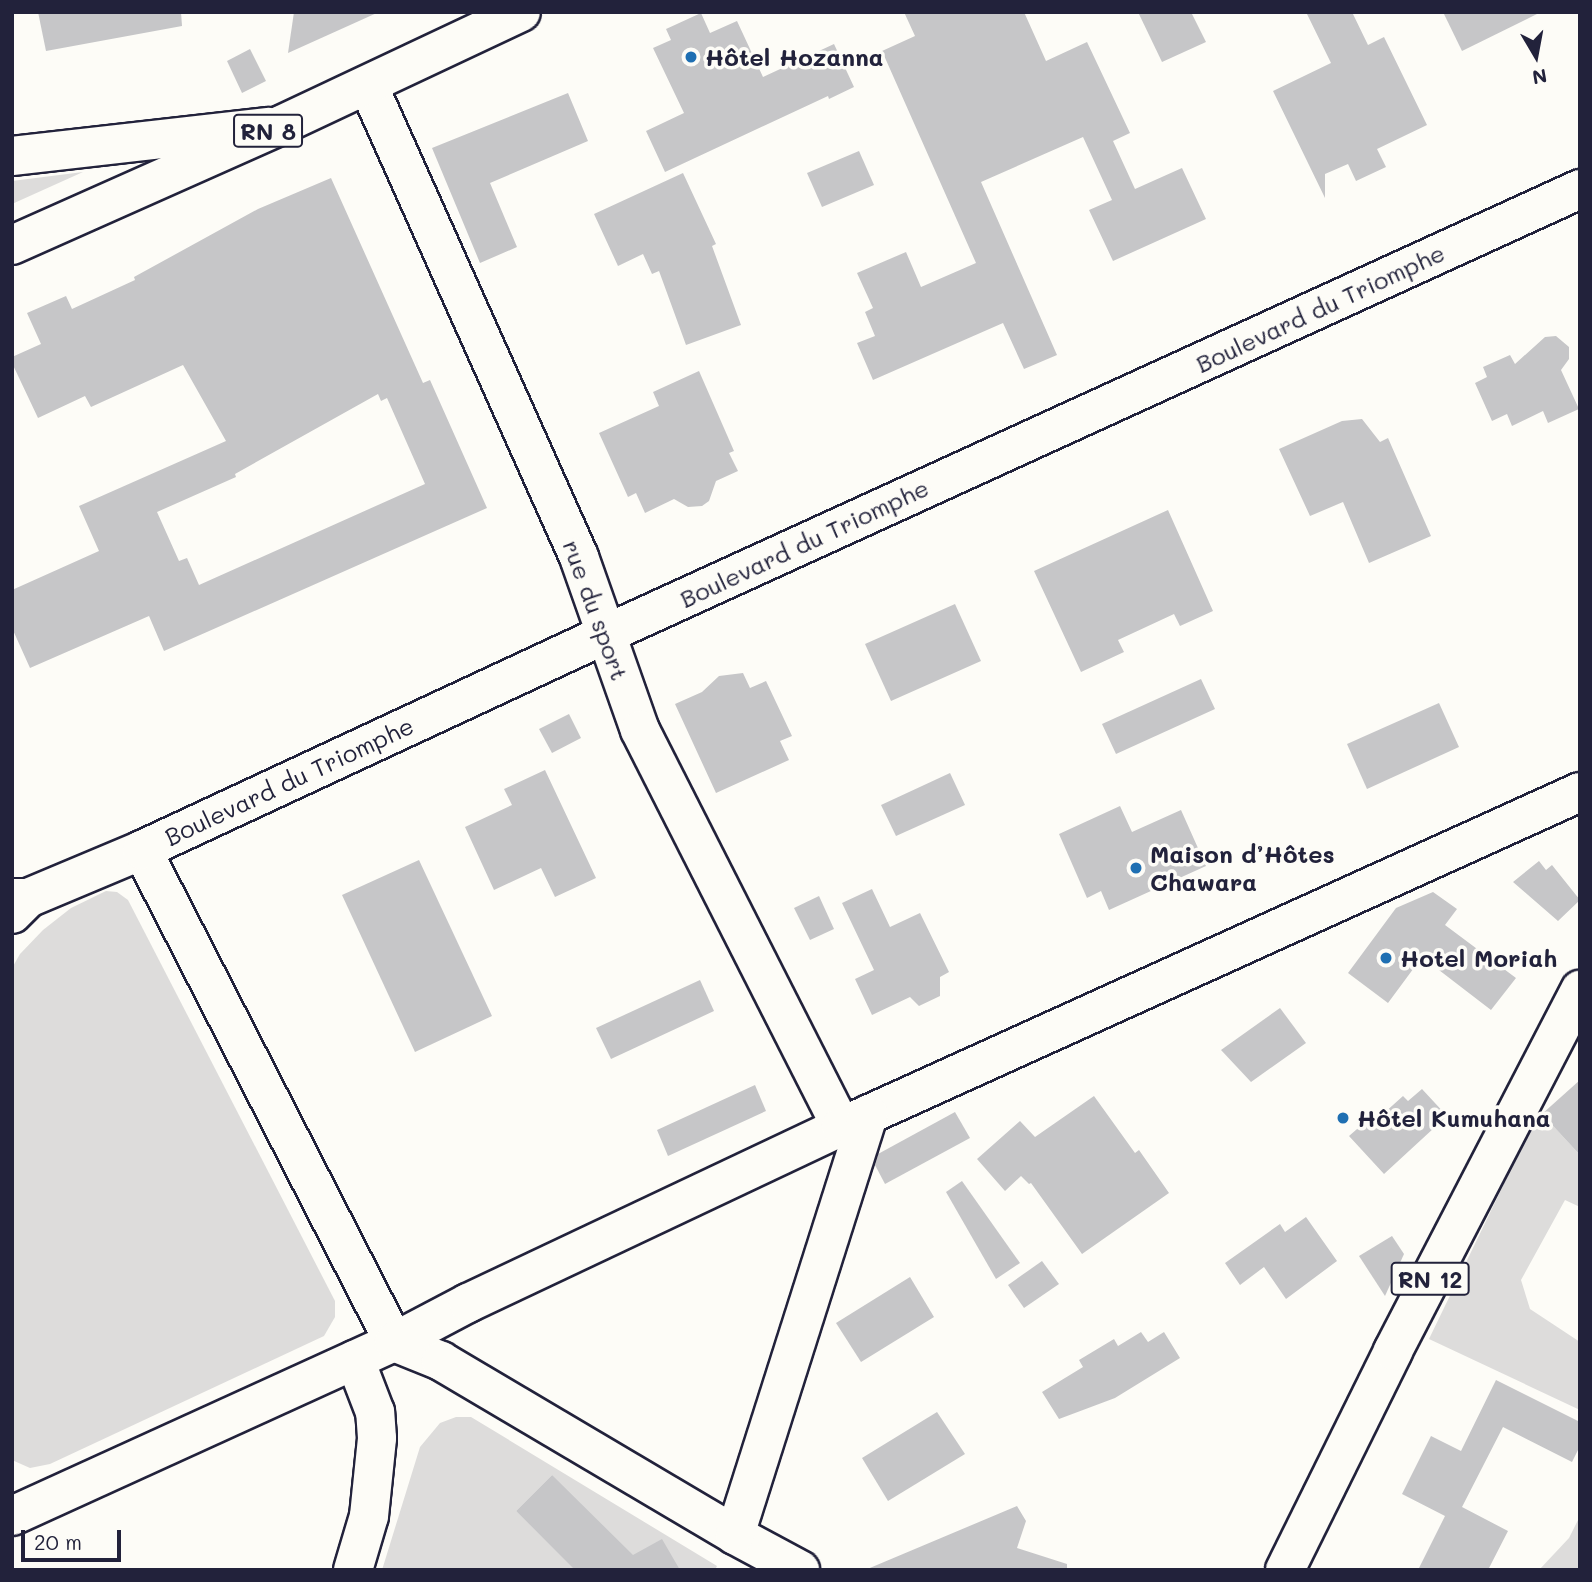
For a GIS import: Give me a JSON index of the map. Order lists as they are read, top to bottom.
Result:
{
  "streets": {
    "street": [
      "RN 8",
      "Boulevard du Triomphe",
      "rue du sport",
      "RN 12"
    ]
  },
  "crossings": [
    ["RN 8", "rue du sport"],
    ["Boulevard du Triomphe", "rue du sport"]
  ],
  "places": [
    "Hôtel Hozanna",
    "Maison d’Hôtes Chawara",
    "Hotel Moriah",
    "Hôtel Kumuhana"
  ],
  "scale_bar": "20 m",
  "north": "bottom"
}
